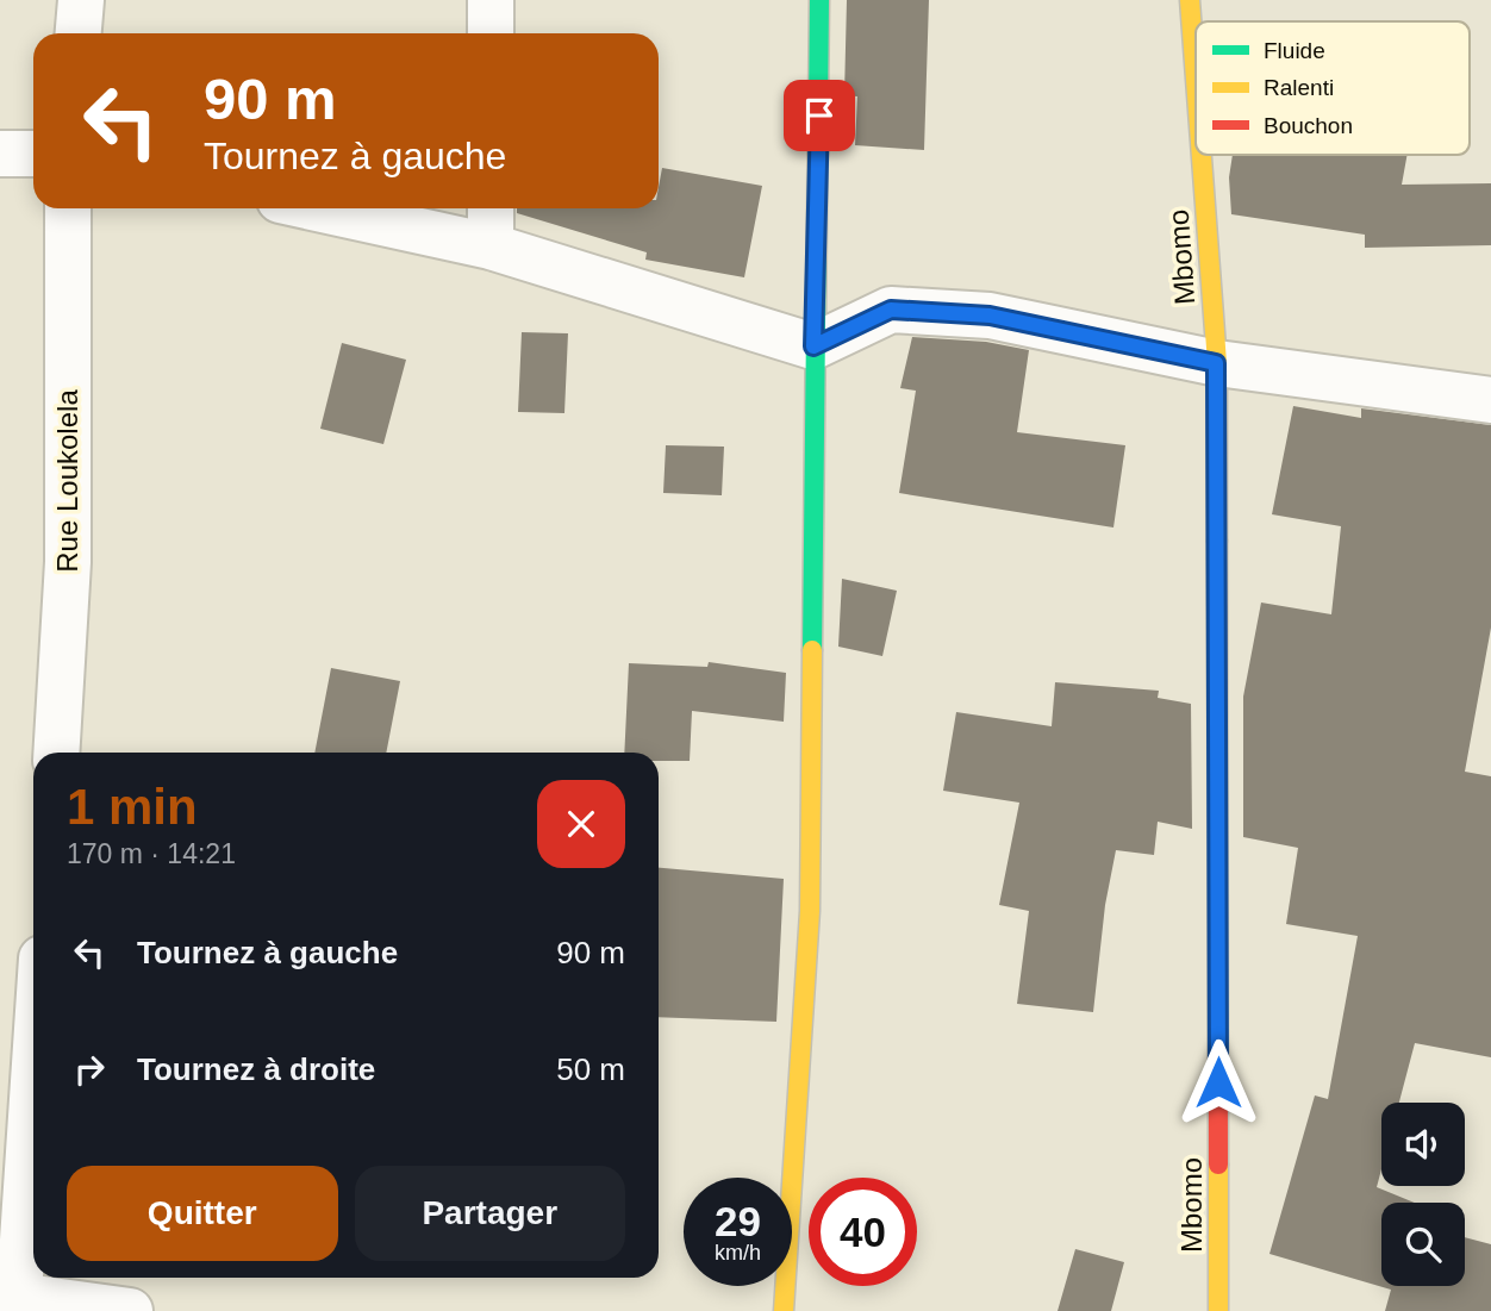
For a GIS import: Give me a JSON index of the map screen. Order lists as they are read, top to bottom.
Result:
{
  "streets": {
    "street": ["Mbomo", "Rue Loukolela"]
  },
  "legend": ["Fluide", "Ralenti", "Bouchon"],
  "page": {
    "turn": ["90 m", "Tournez à gauche"],
    "heading": ["1 min", "170 m · 14:21"],
    "list": [
      {
        "name": "Tournez à gauche",
        "value": "90 m"
      },
      {
        "name": "Tournez à droite",
        "value": "50 m"
      }
    ],
    "buttons": ["Quitter", "Partager"],
    "speed": "29 km/h",
    "limit": "40"
  }
}
